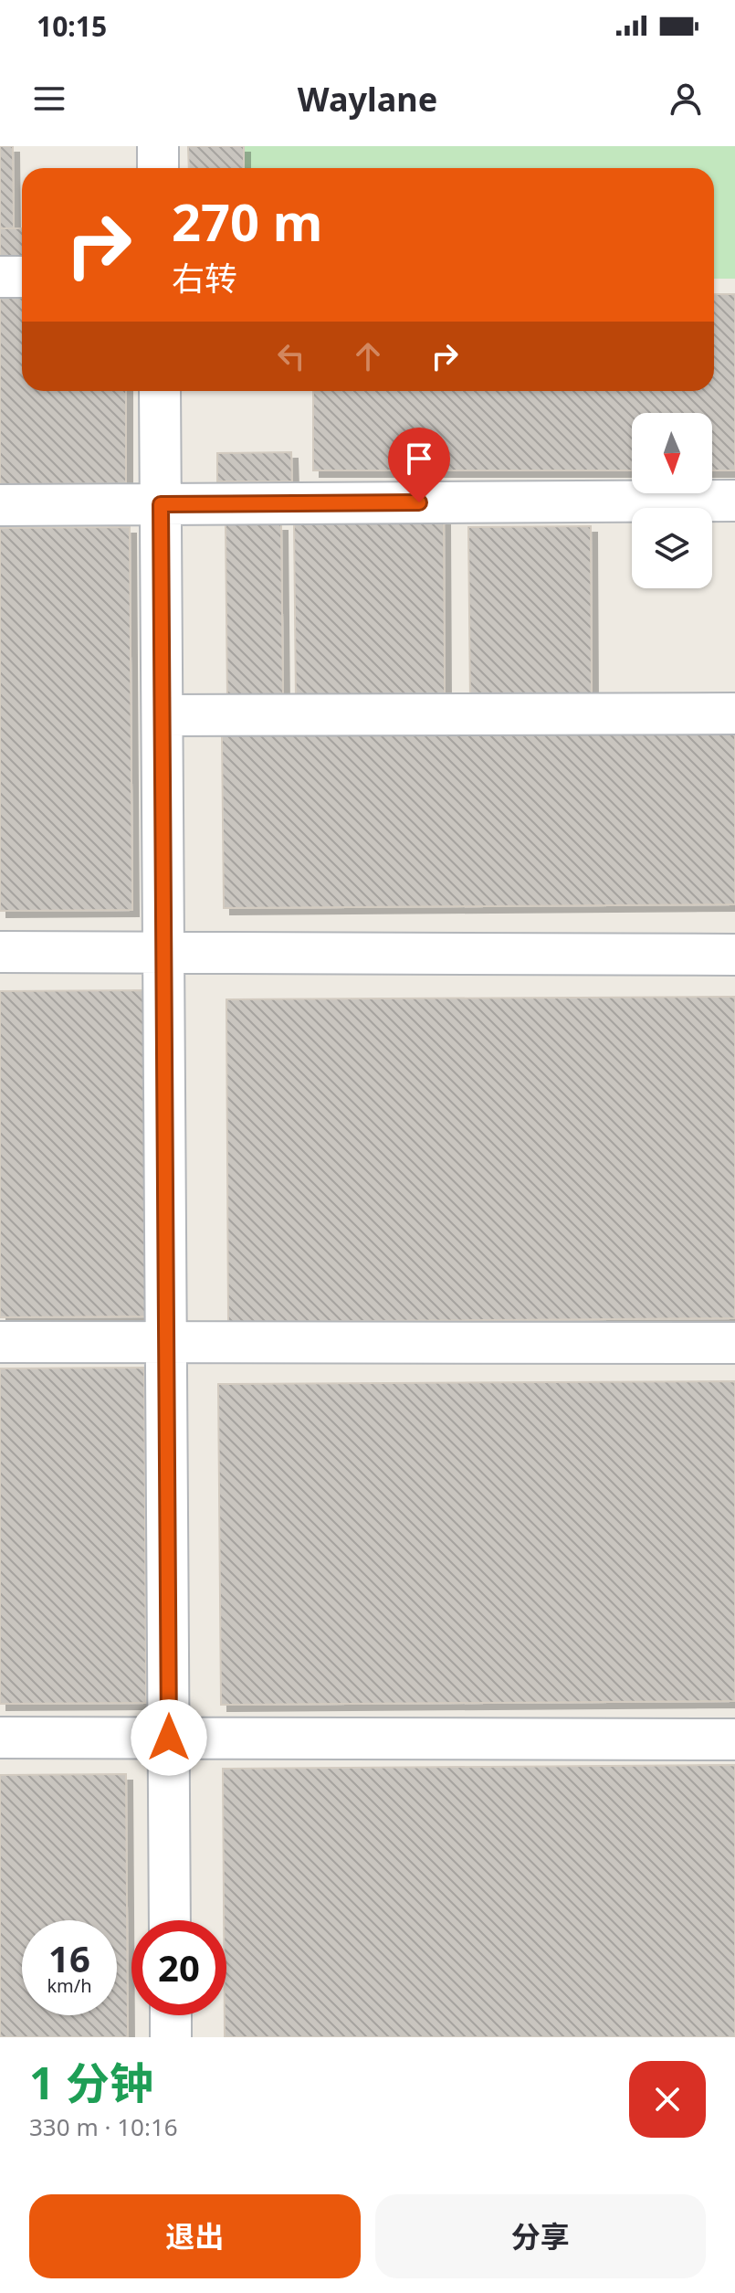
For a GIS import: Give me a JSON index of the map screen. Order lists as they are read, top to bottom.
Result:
{
  "north": "bottom",
  "page": {
    "status": "10:15",
    "header": "Waylane",
    "turn": ["270 m", "右转"],
    "speed": "16 km/h",
    "limit": "20",
    "heading": ["1 分钟", "330 m · 10:16"],
    "buttons": ["退出", "分享"]
  }
}
